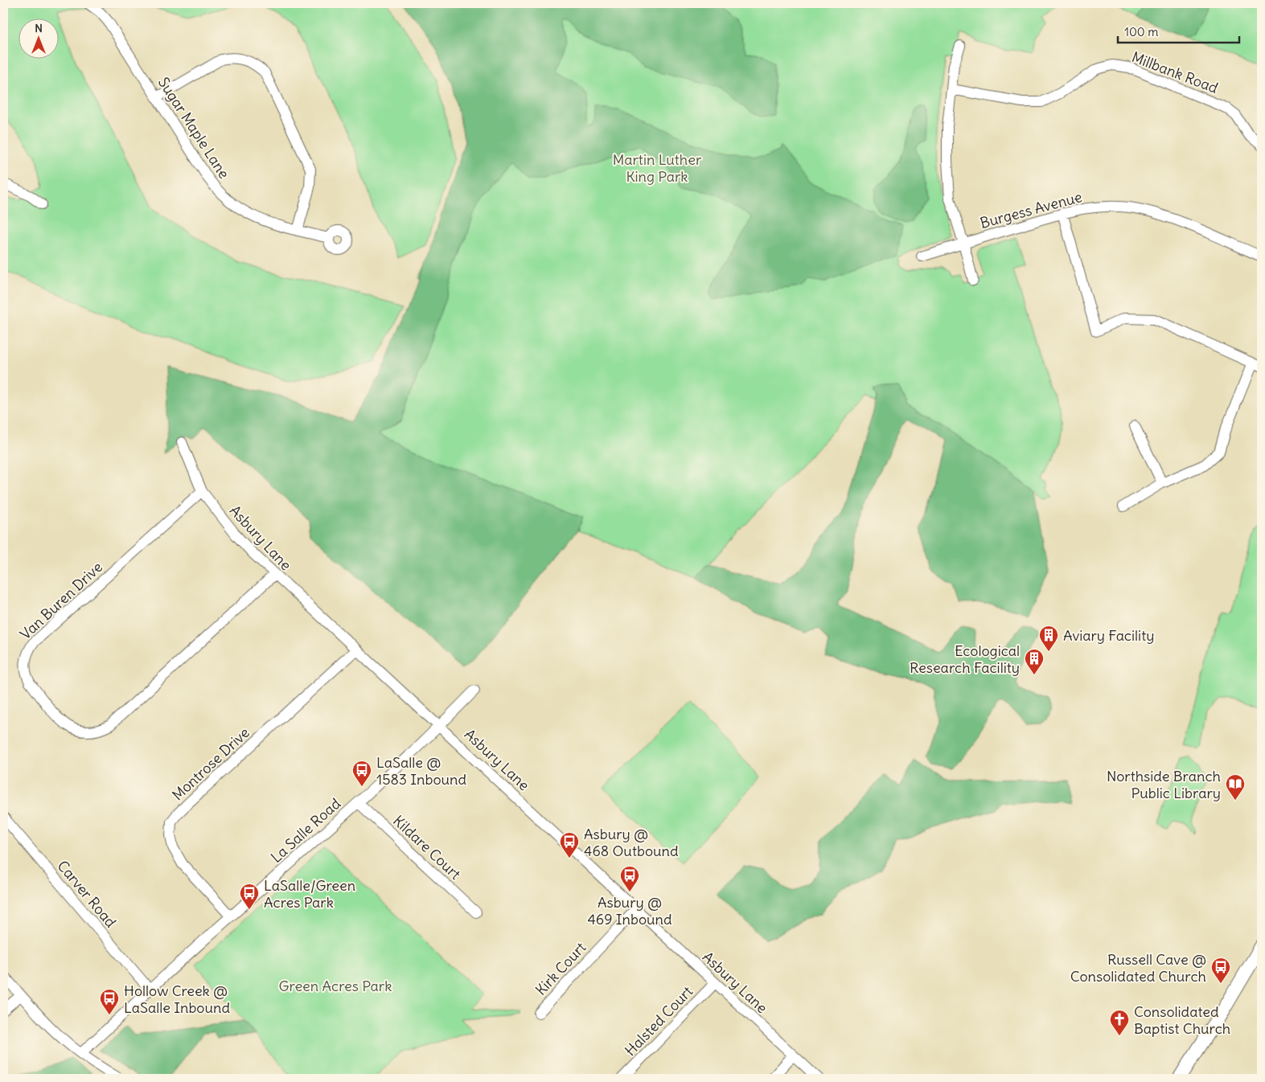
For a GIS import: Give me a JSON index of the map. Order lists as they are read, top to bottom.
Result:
{
  "streets": {
    "street": [
      "Millbank Road",
      "Sugar Maple Lane",
      "Burgess Avenue",
      "Asbury Lane",
      "Van Buren Drive",
      "Montrose Drive",
      "La Salle Road",
      "Kildare Court",
      "Carver Road",
      "Kirk Court",
      "Halsted Court"
    ]
  },
  "crossings": [
    ["Asbury Lane", "Van Buren Drive"],
    ["Asbury Lane", "Montrose Drive"],
    ["Asbury Lane", "La Salle Road"],
    ["Asbury Lane", "Kirk Court"],
    ["Asbury Lane", "Halsted Court"],
    ["Montrose Drive", "La Salle Road"],
    ["La Salle Road", "Kildare Court"],
    ["La Salle Road", "Carver Road"]
  ],
  "parks": ["Martin Luther King Park", "Green Acres Park"],
  "places": {
    "building": ["Aviary Facility", "Ecological Research Facility"],
    "bus stop": [
      "LaSalle @ 1583 Inbound",
      "Asbury @ 468 Outbound",
      "Asbury @ 469 Inbound",
      "LaSalle/Green Acres Park",
      "Russell Cave @ Consolidated Church",
      "Hollow Creek @ LaSalle Inbound"
    ],
    "library": ["Northside Branch Public Library"],
    "church": ["Consolidated Baptist Church"]
  },
  "scale_bar": "100 m",
  "north": "top"
}
